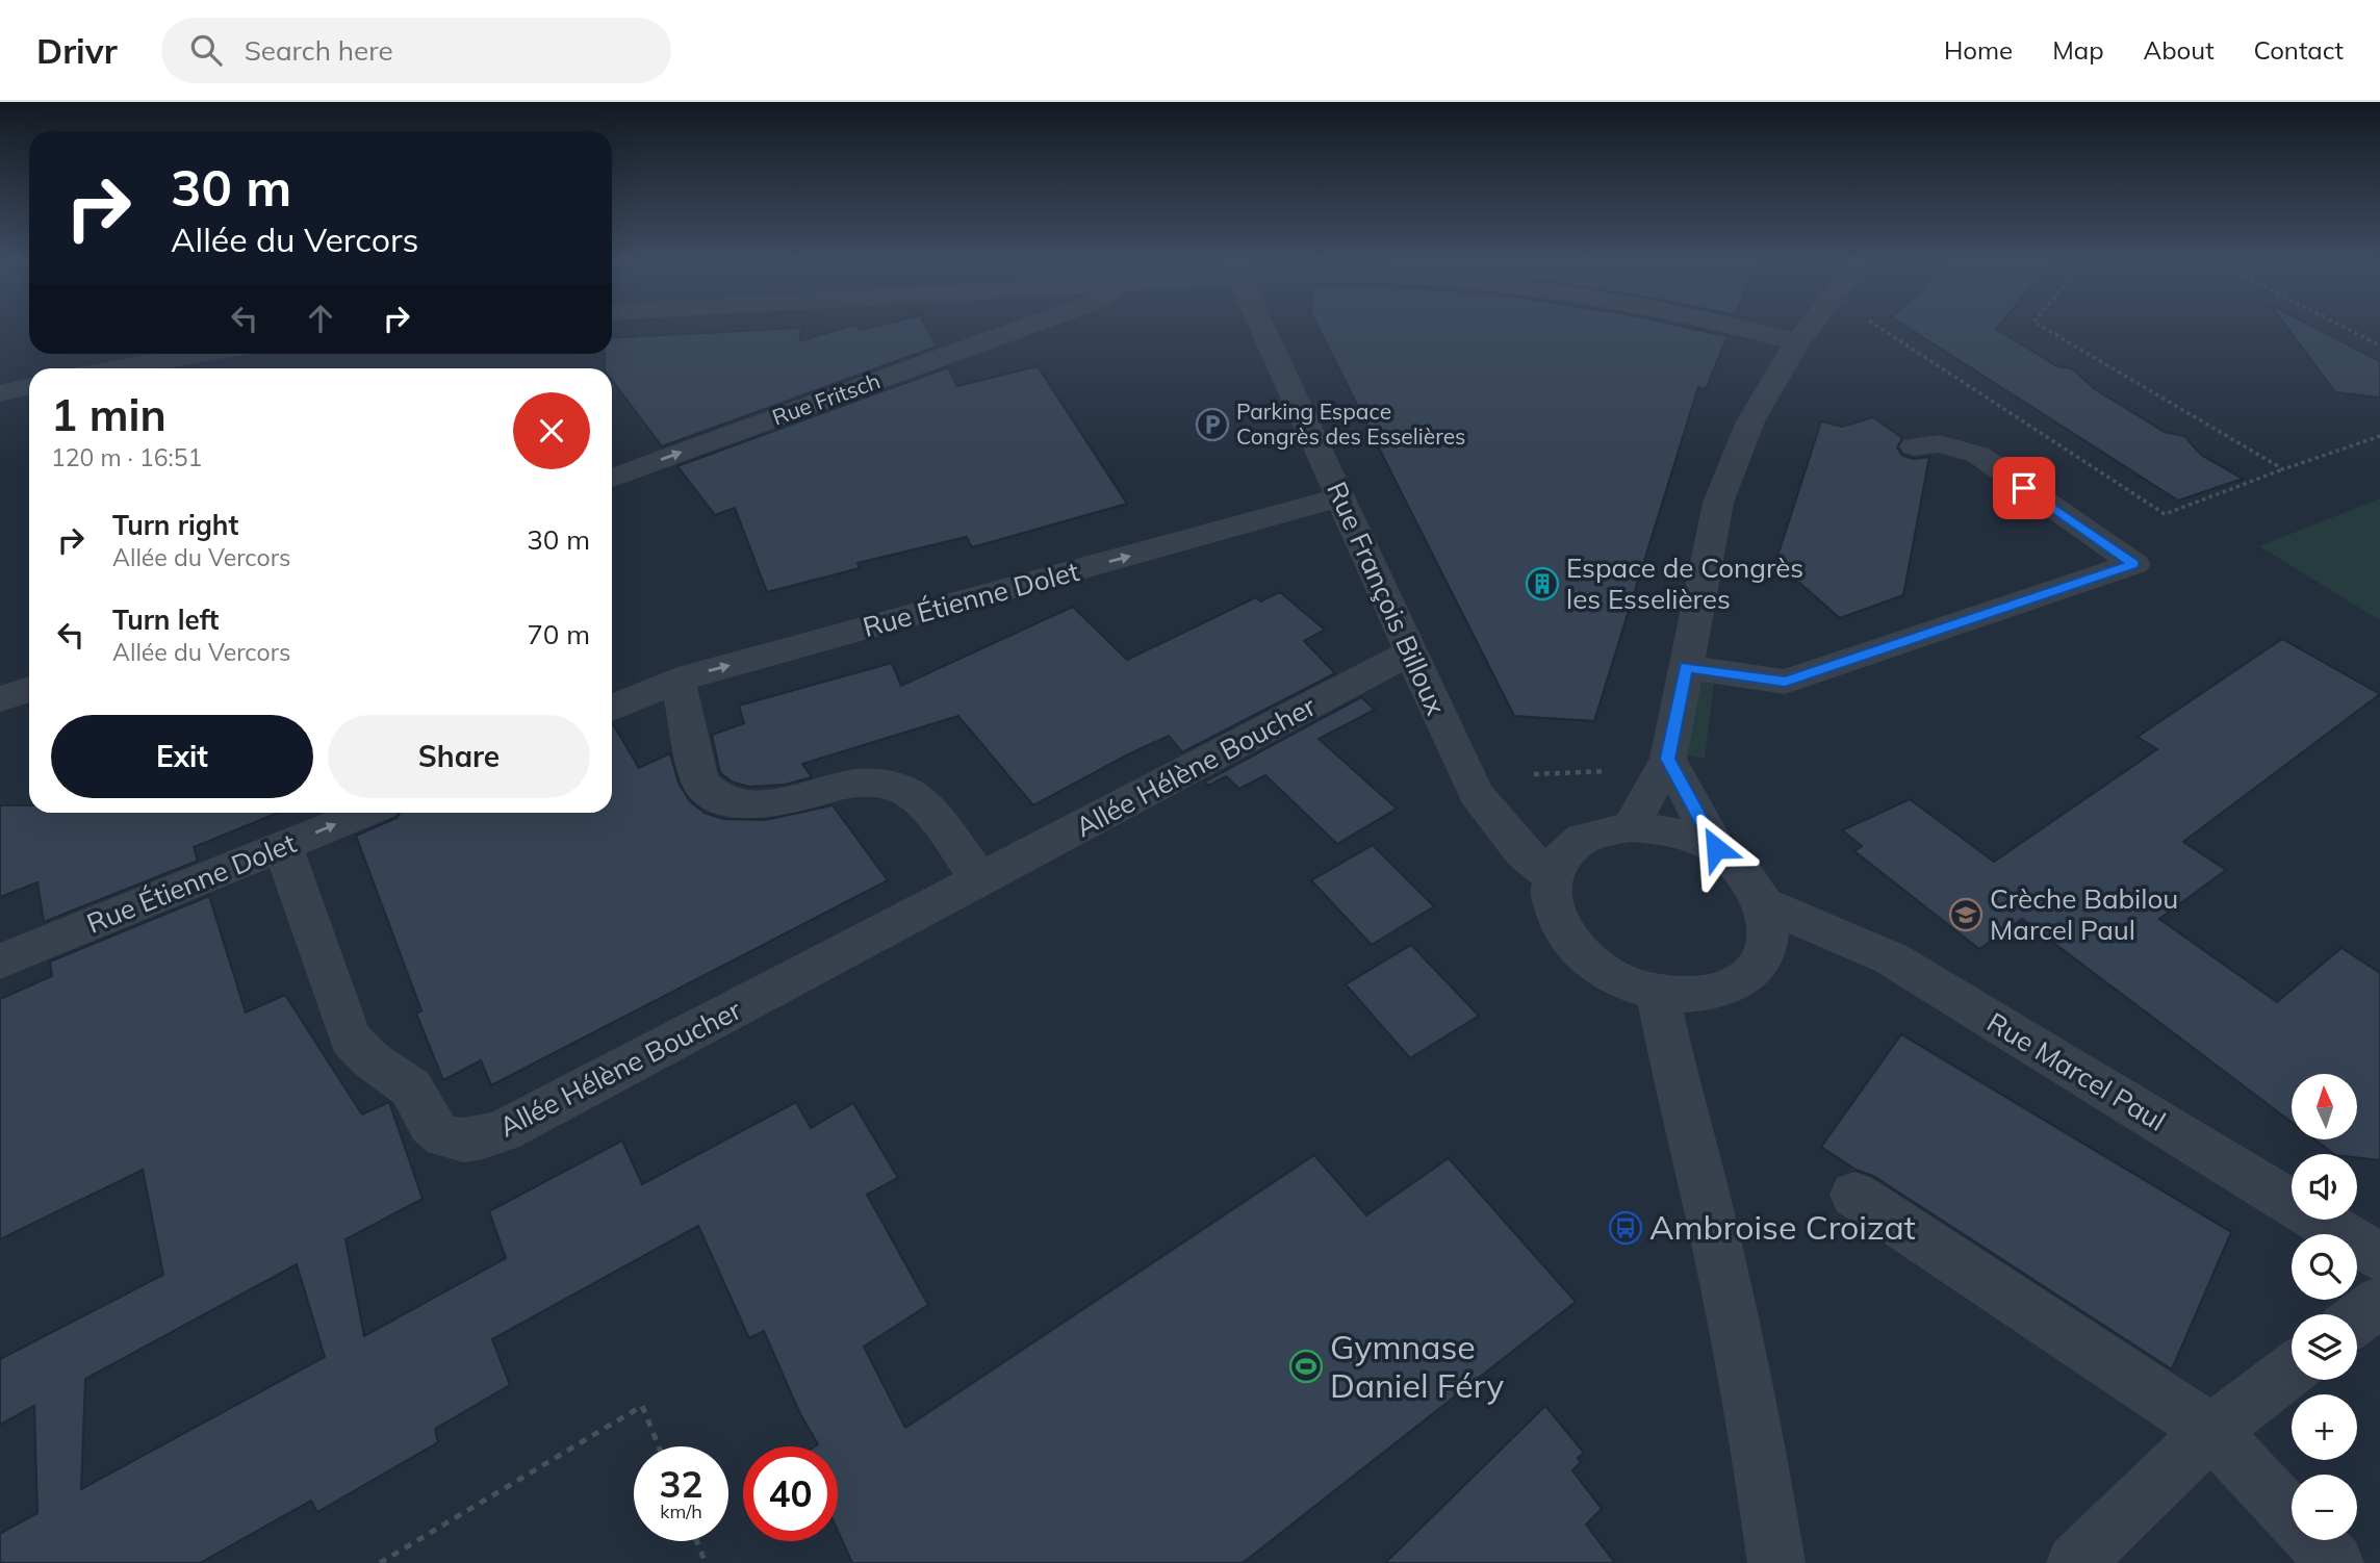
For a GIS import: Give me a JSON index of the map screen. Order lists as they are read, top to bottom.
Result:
{
  "streets": {
    "street": [
      "Rue Fritsch",
      "Rue François Billoux",
      "Rue Étienne Dolet",
      "Allée Hélène Boucher",
      "Rue Marcel Paul"
    ]
  },
  "crossings": [
    ["Rue François Billoux", "Rue Étienne Dolet"],
    ["Rue François Billoux", "Allée Hélène Boucher"],
    ["Rue François Billoux", "Rue Marcel Paul"],
    ["Rue Étienne Dolet", "Allée Hélène Boucher"]
  ],
  "one_way": ["Rue Fritsch", "Rue Étienne Dolet"],
  "places": {
    "parking": ["Parking Espace Congrès des Esselières"],
    "building": ["Espace de Congrès les Esselières"],
    "school or university": ["Crèche Babilou Marcel Paul"],
    "bus stop": ["Ambroise Croizat"],
    "sports": ["Gymnase Daniel Féry"]
  },
  "north": "top",
  "page": {
    "header": "Drivr",
    "search": "Search here",
    "nav": [
      "Home",
      "Map",
      "About",
      "Contact"
    ],
    "turn": ["30 m", "Allée du Vercors"],
    "heading": ["1 min", "120 m · 16:51"],
    "list": [
      {
        "name": "Turn right",
        "note": "Allée du Vercors",
        "value": "30 m"
      },
      {
        "name": "Turn left",
        "note": "Allée du Vercors",
        "value": "70 m"
      }
    ],
    "buttons": ["Exit", "Share"],
    "map_buttons": ["+", "−"],
    "speed": "32 km/h",
    "limit": "40"
  }
}
